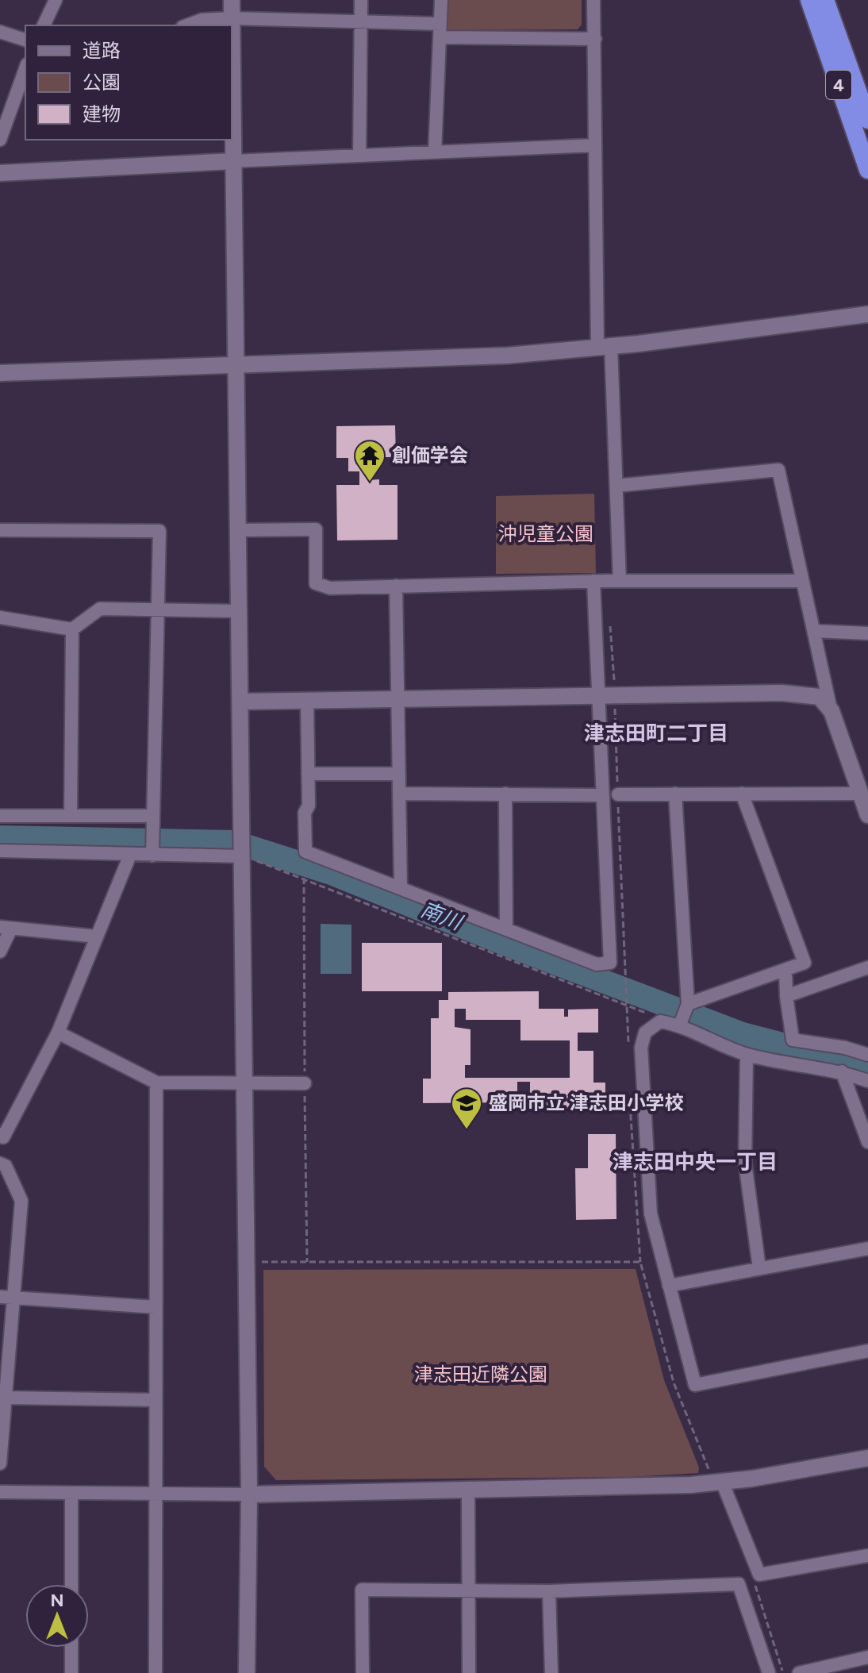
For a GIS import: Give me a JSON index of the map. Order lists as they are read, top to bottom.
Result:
{
  "streets": {
    "highway": ["4"]
  },
  "districts": ["津志田町二丁目", "津志田中央一丁目"],
  "water": ["南川"],
  "parks": ["沖児童公園", "津志田近隣公園"],
  "places": {
    "temple": ["創価学会"],
    "school or university": ["盛岡市立 津志田小学校"]
  },
  "legend": ["道路", "公園", "建物"],
  "north": "top"
}
